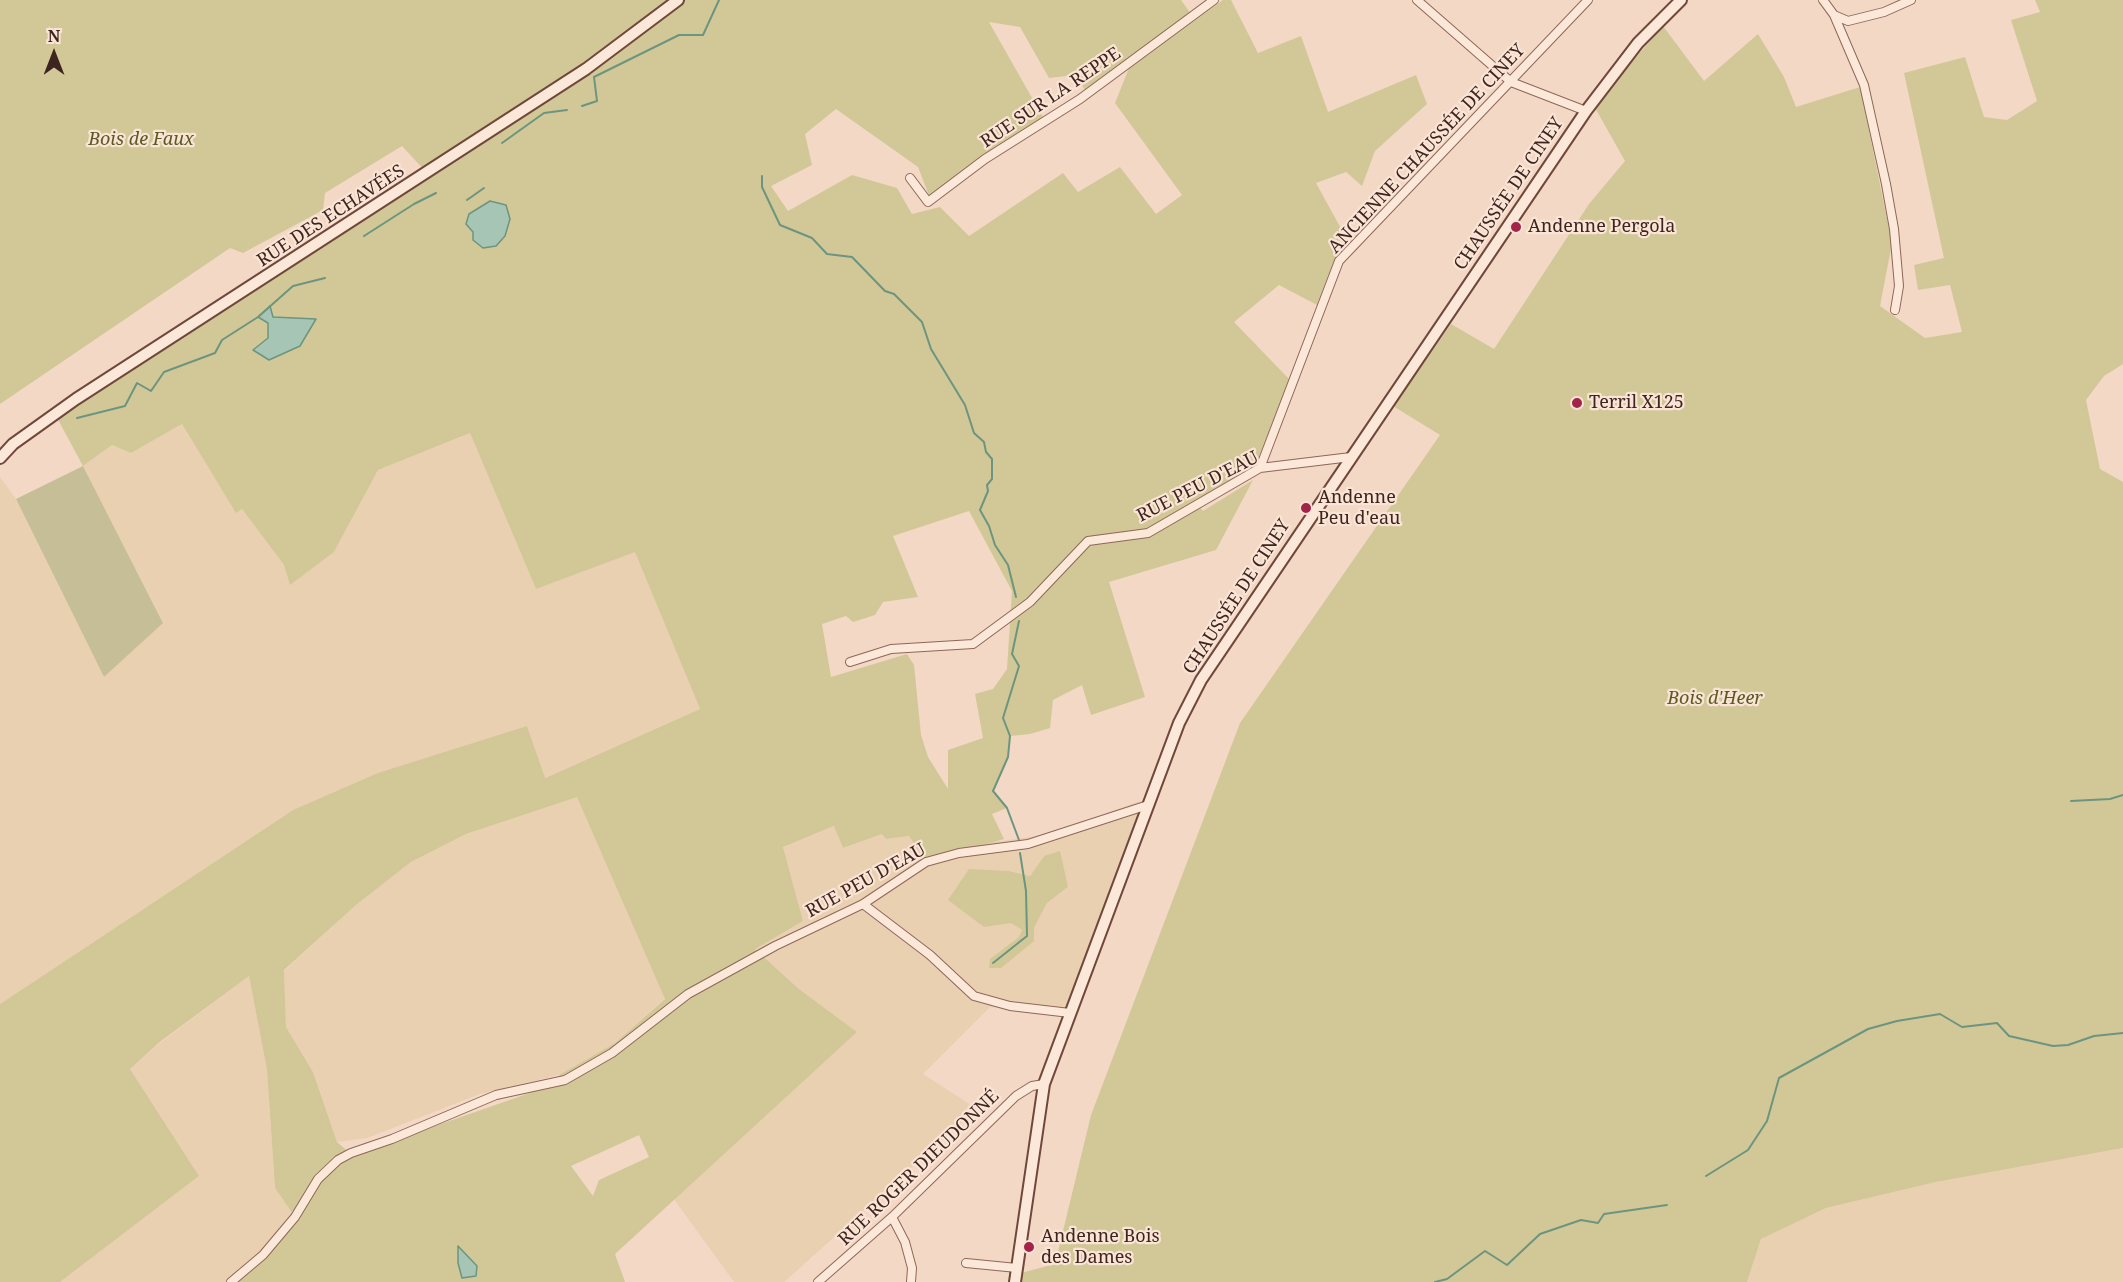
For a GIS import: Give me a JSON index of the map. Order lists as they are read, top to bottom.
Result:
{
  "streets": {
    "main road": ["CHAUSSÉE DE CINEY", "RUE DES ECHAVÉES"],
    "street": [
      "RUE SUR LA REPPE",
      "ANCIENNE CHAUSSÉE DE CINEY",
      "RUE PEU D'EAU",
      "RUE ROGER DIEUDONNÉ"
    ]
  },
  "crossings": [
    ["ANCIENNE CHAUSSÉE DE CINEY", "RUE PEU D'EAU"],
    ["CHAUSSÉE DE CINEY", "RUE PEU D'EAU"],
    ["CHAUSSÉE DE CINEY", "RUE ROGER DIEUDONNÉ"]
  ],
  "parks": ["Bois de Faux", "Bois d'Heer"],
  "places": [
    "Andenne Pergola",
    "Terril X125",
    "Andenne Peu d'eau",
    "Andenne Bois des Dames"
  ],
  "north": "top"
}
